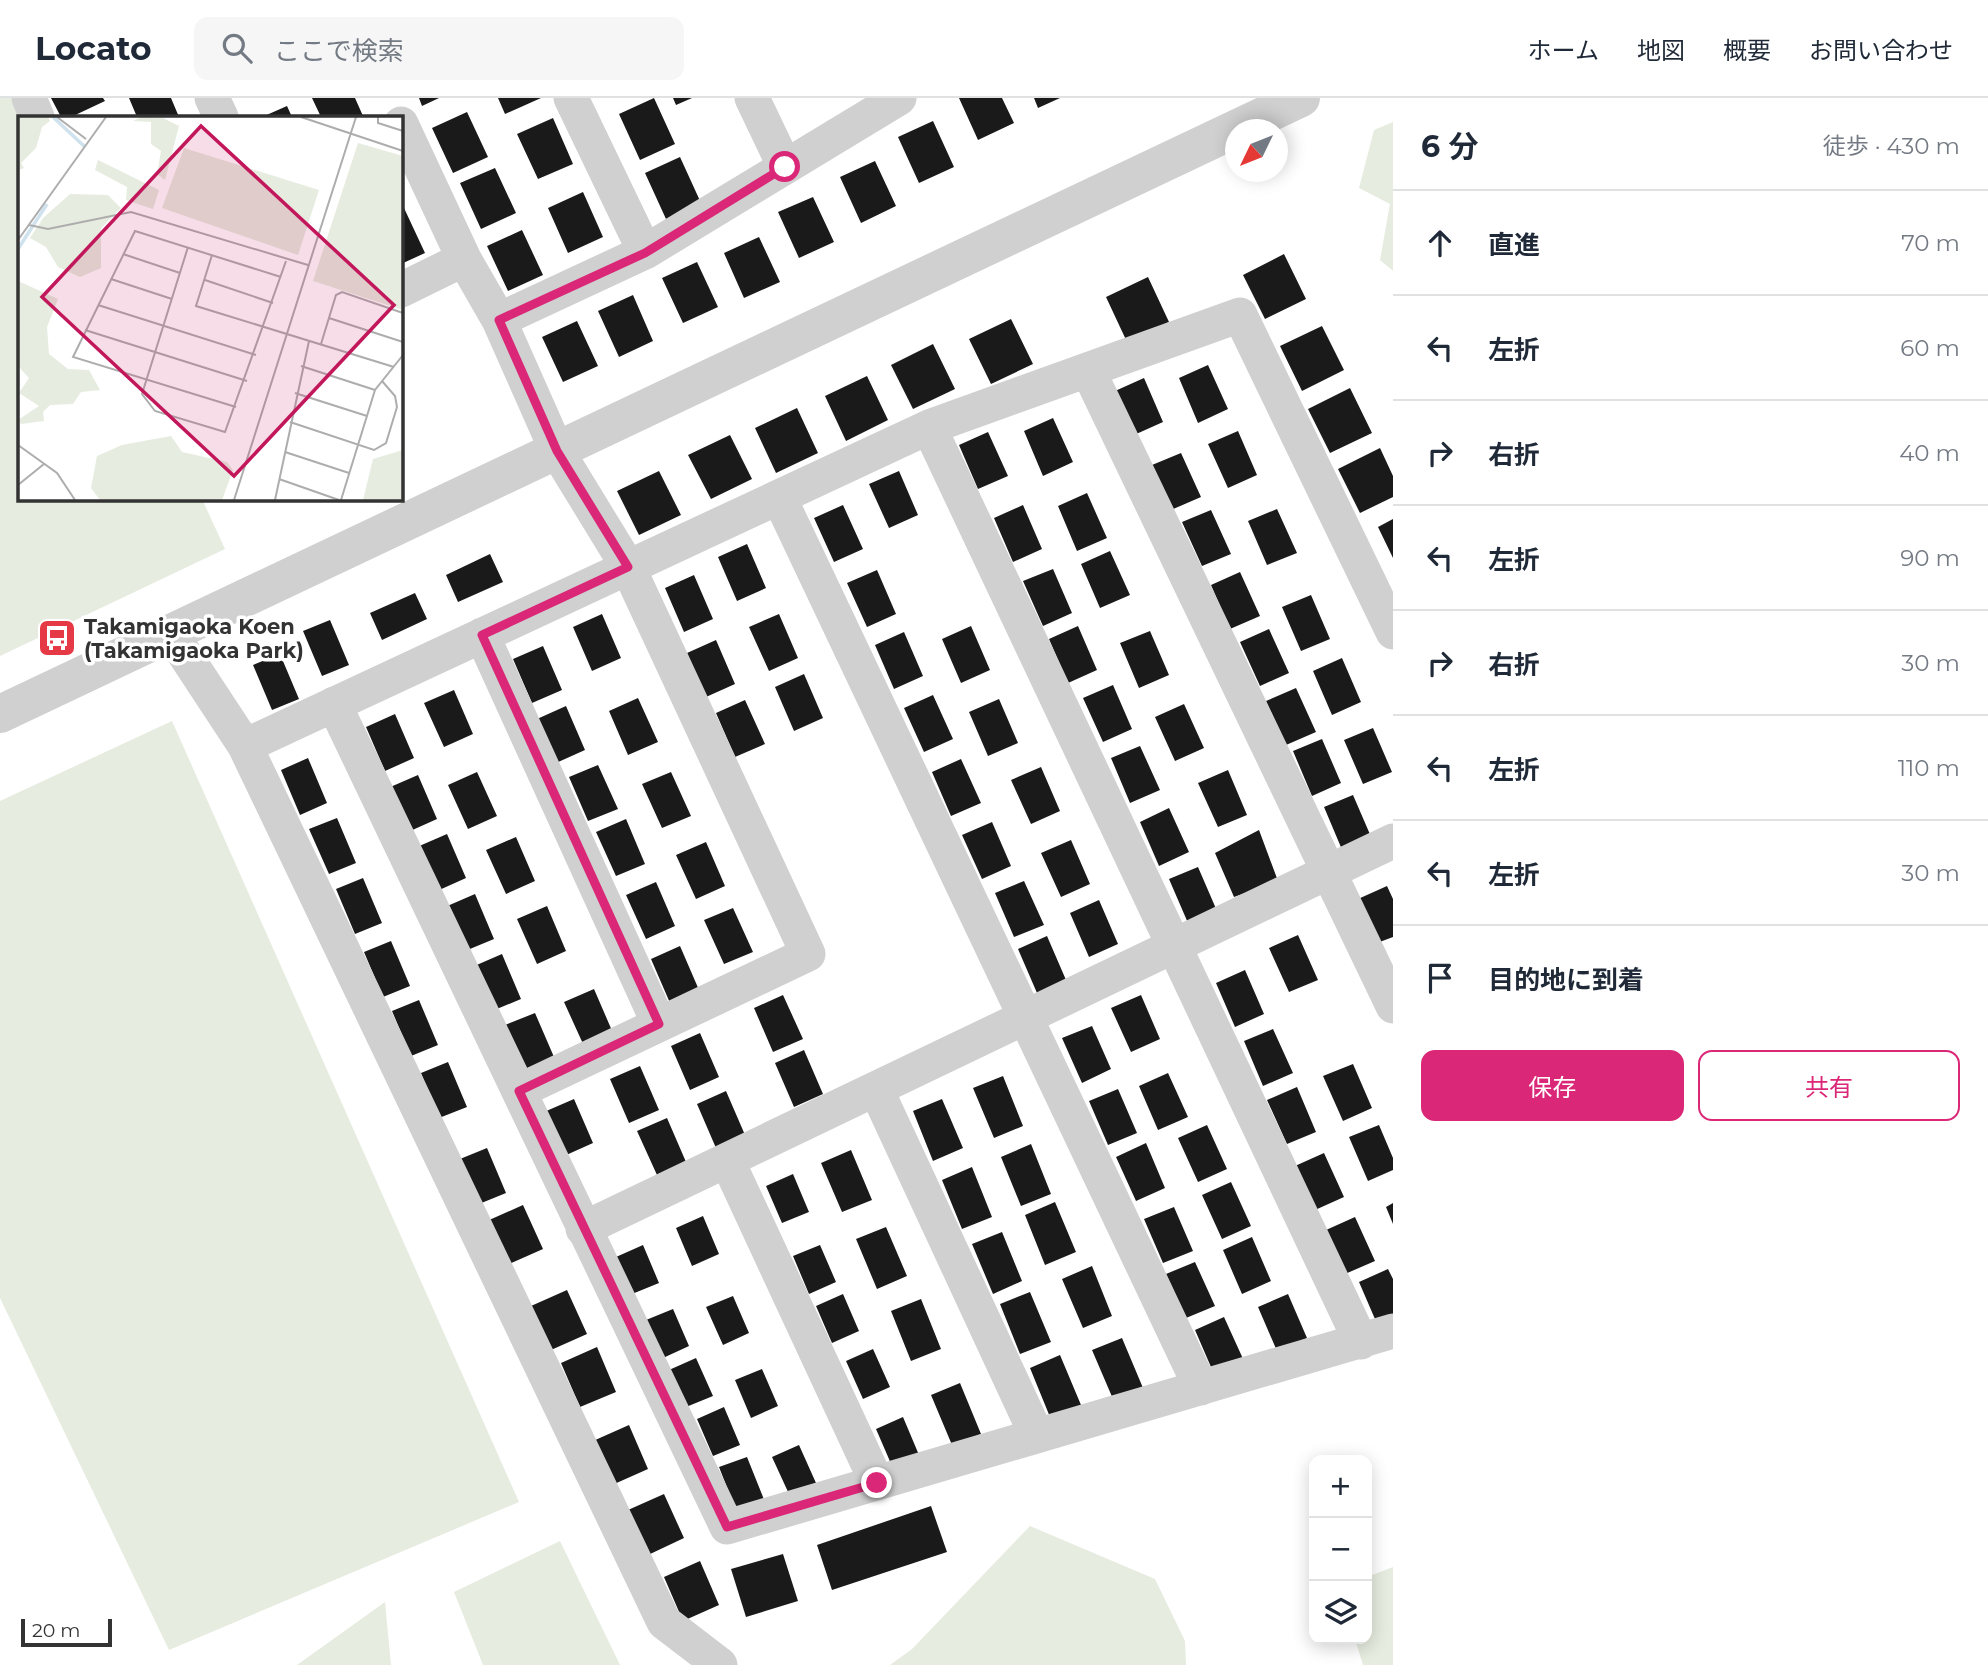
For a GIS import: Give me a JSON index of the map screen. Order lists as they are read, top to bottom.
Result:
{
  "places": {
    "bus stop": ["Takamigaoka Koen (Takamigaoka Park)"]
  },
  "scale_bar": "20 m",
  "north": "bottom left",
  "page": {
    "header": "Locato",
    "search": "ここで検索",
    "nav": [
      "ホーム",
      "地図",
      "概要",
      "お問い合わせ"
    ],
    "heading": ["6 分", "徒歩 · 430 m"],
    "list": [
      ["直進", "70 m"],
      ["左折", "60 m"],
      ["右折", "40 m"],
      ["左折", "90 m"],
      ["右折", "30 m"],
      ["左折", "110 m"],
      ["左折", "30 m"],
      "目的地に到着"
    ],
    "buttons": ["保存", "共有"],
    "map_buttons": ["+", "−"],
    "scale": "20 m"
  }
}
